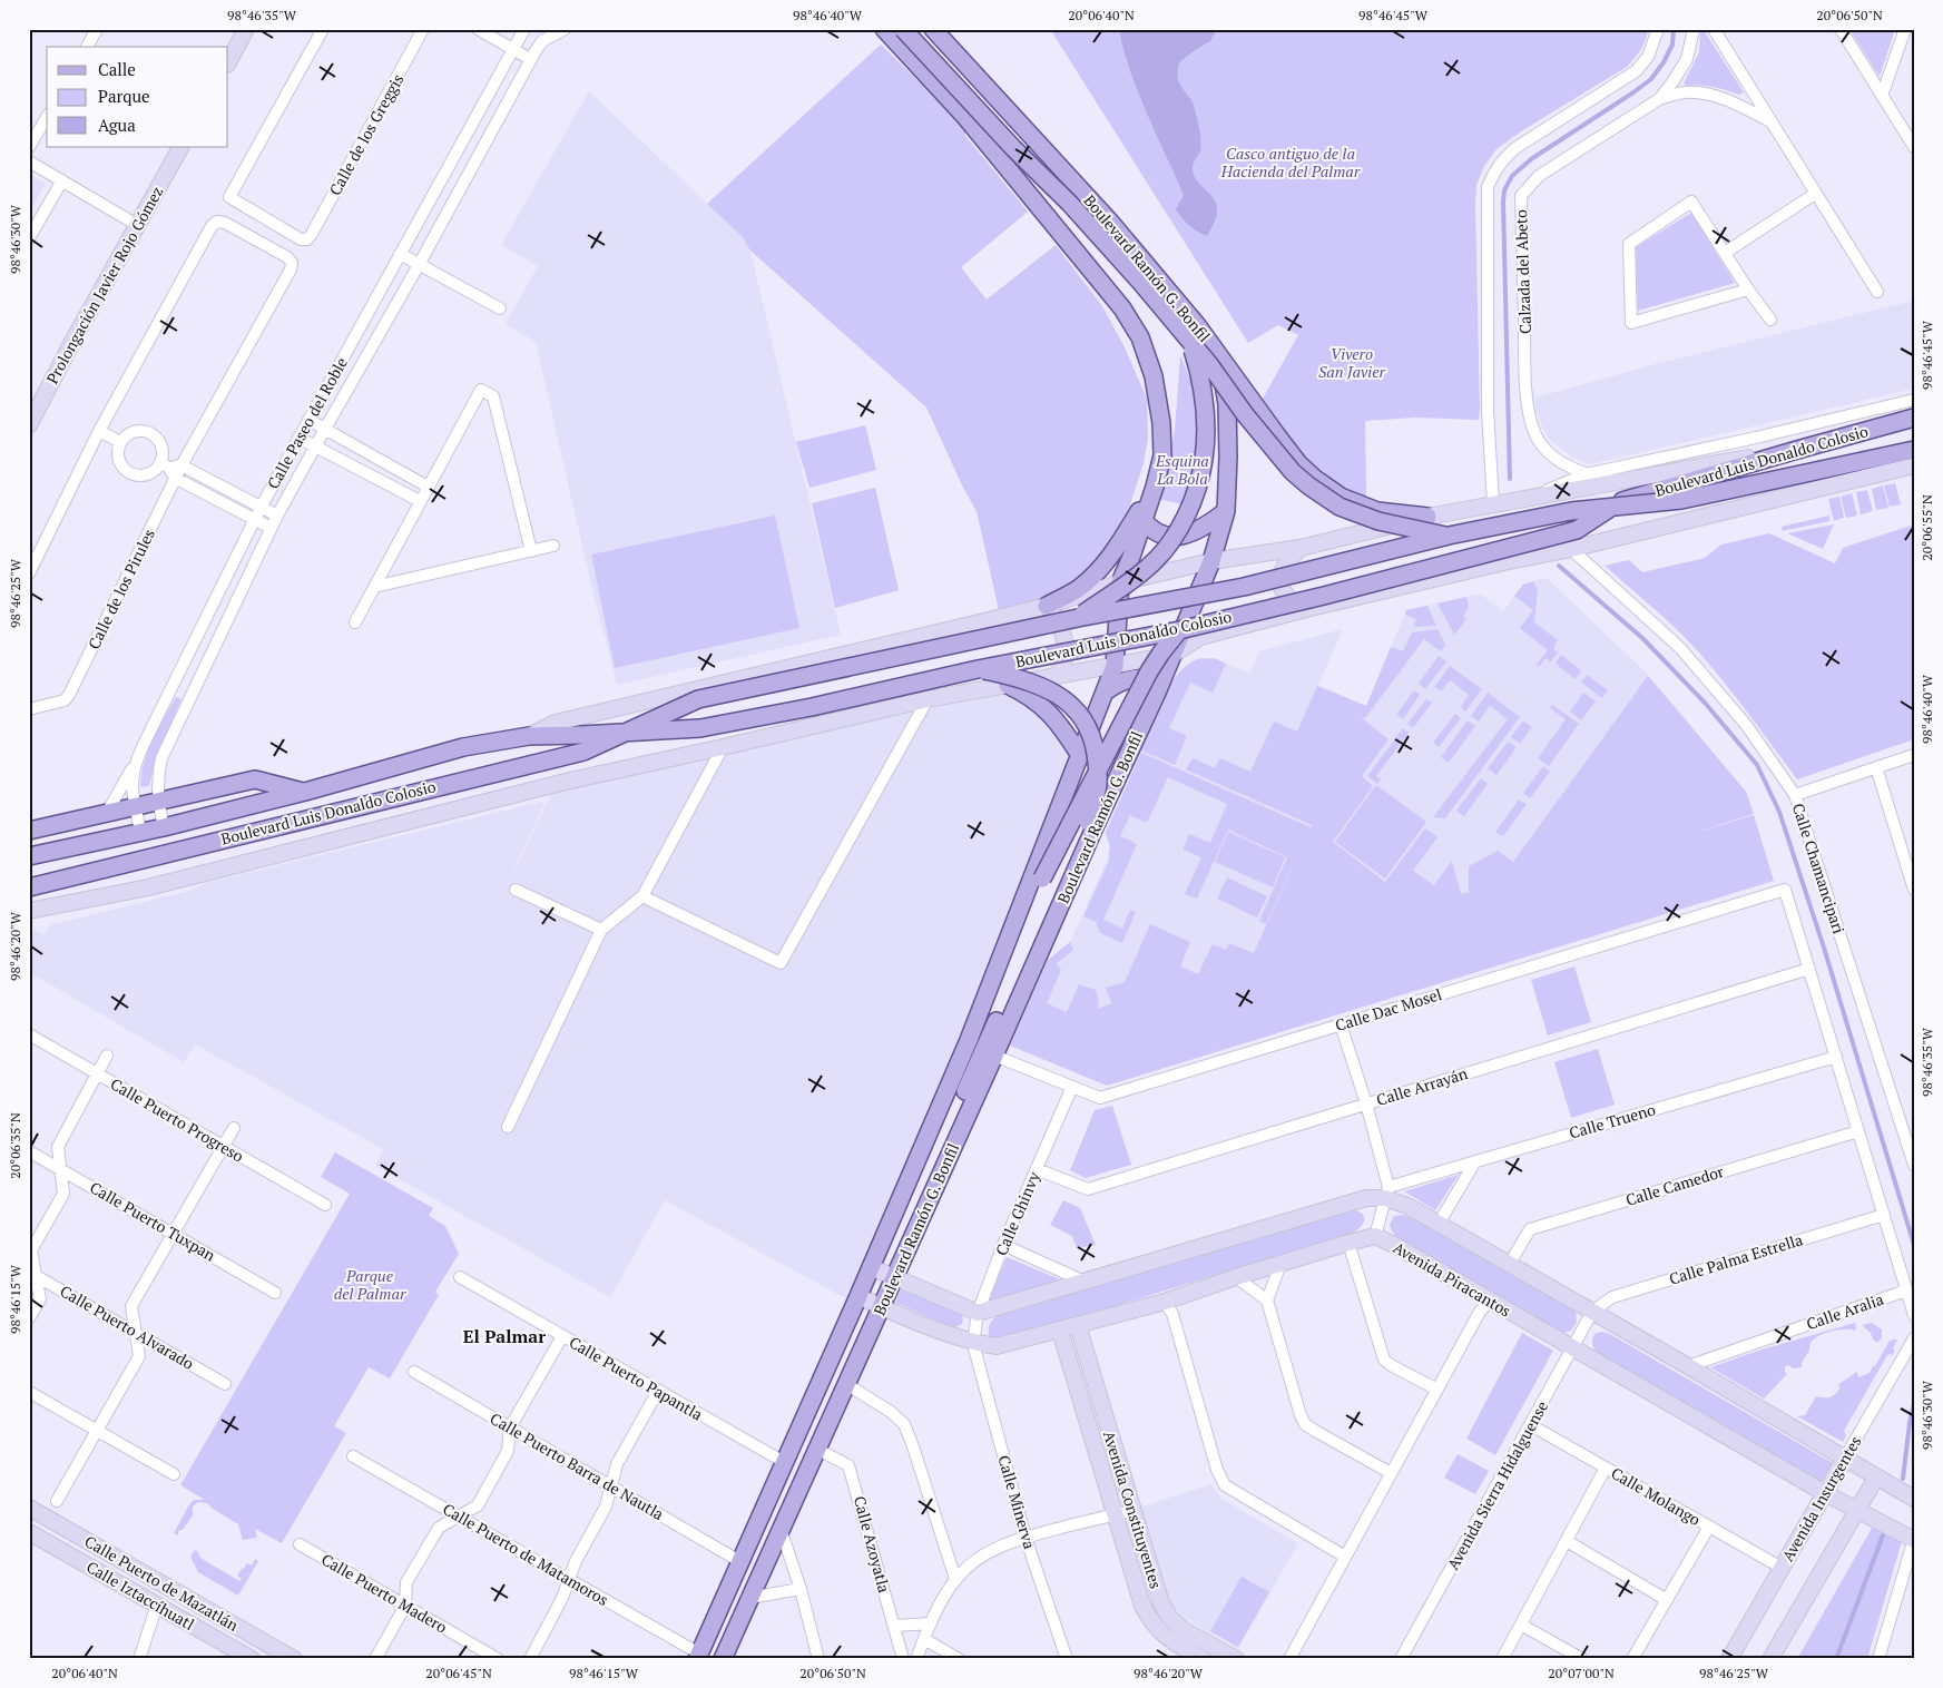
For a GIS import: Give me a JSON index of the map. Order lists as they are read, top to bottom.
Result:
{
  "streets": {
    "main road": ["Boulevard Ramón G. Bonfil", "Boulevard Luis Donaldo Colosio"],
    "street": [
      "Calle de los Greggis",
      "Calzada del Abeto",
      "Prolongación Javier Rojo Gómez",
      "Calle Paseo del Roble",
      "Calle de los Pirules",
      "Calle Chamancipari",
      "Calle Dac Mosel",
      "Calle Arrayán",
      "Calle Puerto Progreso",
      "Calle Trueno",
      "Calle Camedor",
      "Calle Ghinvy",
      "Calle Puerto Tuxpan",
      "Calle Palma Estrella",
      "Avenida Piracantos",
      "Calle Aralia",
      "Calle Puerto Alvarado",
      "Calle Puerto Papantla",
      "Calle Puerto Barra de Nautla",
      "Avenida Sierra Hidalguense",
      "Calle Molango",
      "Avenida Insurgentes",
      "Calle Minerva",
      "Avenida Constituyentes",
      "Calle Azoyatla",
      "Calle Puerto de Matamoros",
      "Calle Puerto de Mazatlán",
      "Calle Puerto Madero",
      "Calle Iztaccíhuatl"
    ]
  },
  "crossings": [
    ["Boulevard Ramón G. Bonfil", "Calle Dac Mosel"],
    ["Boulevard Ramón G. Bonfil", "Avenida Piracantos"],
    ["Boulevard Ramón G. Bonfil", "Calle Puerto Papantla"],
    ["Boulevard Ramón G. Bonfil", "Calle Puerto Barra de Nautla"],
    ["Boulevard Ramón G. Bonfil", "Calle Azoyatla"],
    ["Boulevard Ramón G. Bonfil", "Calle Puerto de Matamoros"],
    ["Calle Paseo del Roble", "Boulevard Luis Donaldo Colosio"],
    ["Calle Dac Mosel", "Calle Arrayán"],
    ["Calle Dac Mosel", "Calle Ghinvy"],
    ["Calle Arrayán", "Calle Ghinvy"],
    ["Calle Ghinvy", "Avenida Piracantos"],
    ["Calle Ghinvy", "Calle Minerva"],
    ["Calle Palma Estrella", "Avenida Sierra Hidalguense"],
    ["Avenida Piracantos", "Avenida Sierra Hidalguense"],
    ["Avenida Piracantos", "Avenida Insurgentes"],
    ["Avenida Piracantos", "Calle Minerva"],
    ["Avenida Piracantos", "Avenida Constituyentes"],
    ["Avenida Sierra Hidalguense", "Calle Molango"],
    ["Calle Molango", "Avenida Insurgentes"]
  ],
  "districts": ["El Palmar"],
  "parks": [
    "Casco antiguo de la Hacienda del Palmar",
    "Vivero San Javier",
    "Esquina La Bola",
    "Parque del Palmar"
  ],
  "legend": ["Calle", "Parque", "Agua"],
  "coordinates": [
    "98°46'35\"W",
    "98°46'40\"W",
    "20°06'40\"N",
    "98°46'45\"W",
    "20°06'50\"N",
    "98°46'30\"W",
    "20°06'55\"N",
    "98°46'25\"W",
    "98°46'20\"W",
    "20°06'35\"N",
    "98°46'15\"W",
    "20°06'45\"N",
    "20°07'00\"N"
  ]
}
